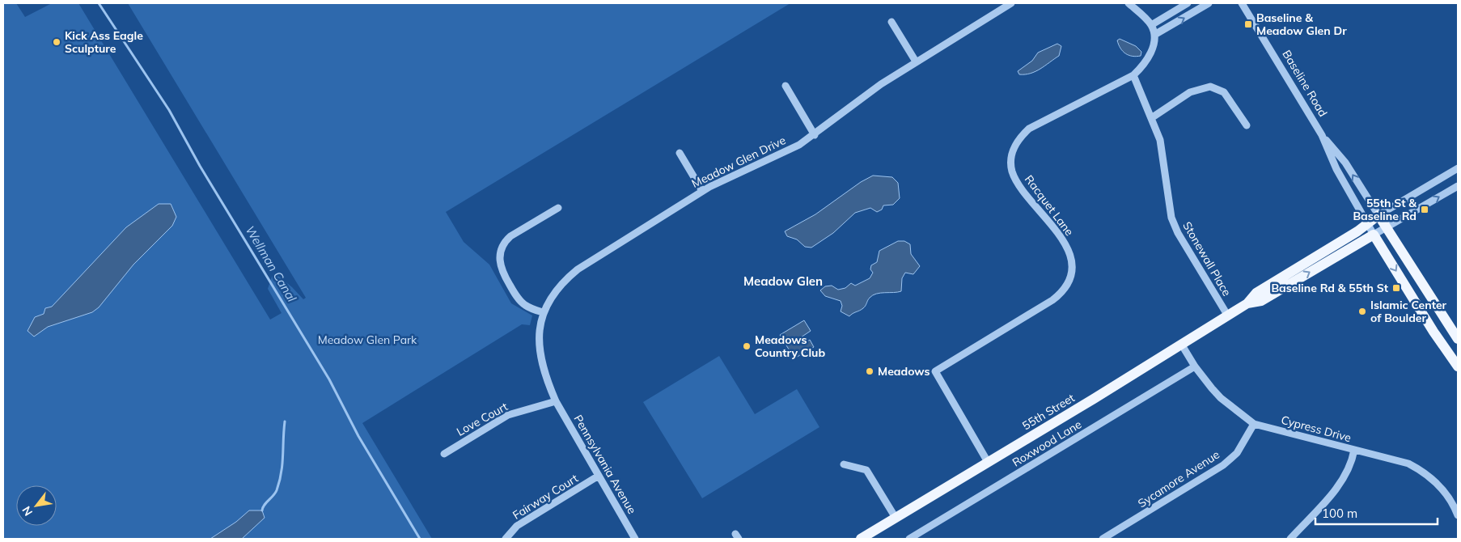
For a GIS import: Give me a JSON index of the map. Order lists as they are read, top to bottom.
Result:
{
  "streets": {
    "main road": ["Baseline Road", "55th Street"],
    "street": [
      "Meadow Glen Drive",
      "Racquet Lane",
      "Stonewall Place",
      "Love Court",
      "Cypress Drive",
      "Roxwood Lane",
      "Pennsylvania Avenue",
      "Sycamore Avenue",
      "Fairway Court"
    ]
  },
  "crossings": [
    ["Baseline Road", "55th Street"],
    ["Meadow Glen Drive", "Love Court"],
    ["Meadow Glen Drive", "Pennsylvania Avenue"],
    ["Racquet Lane", "Stonewall Place"],
    ["Racquet Lane", "55th Street"],
    ["Stonewall Place", "55th Street"],
    ["55th Street", "Cypress Drive"],
    ["Love Court", "Pennsylvania Avenue"],
    ["Cypress Drive", "Roxwood Lane"],
    ["Cypress Drive", "Sycamore Avenue"],
    ["Pennsylvania Avenue", "Fairway Court"]
  ],
  "districts": ["Meadow Glen"],
  "water": ["Wellman Canal"],
  "parks": ["Meadow Glen Park"],
  "places": {
    "transit": ["Baseline & Meadow Glen Dr", "55th St & Baseline Rd", "Baseline Rd & 55th St"],
    "other": [
      "Kick Ass Eagle Sculpture",
      "Islamic Center of Boulder",
      "Meadows Country Club",
      "Meadows"
    ]
  },
  "scale_bar": "100 m",
  "north": "bottom left"
}
